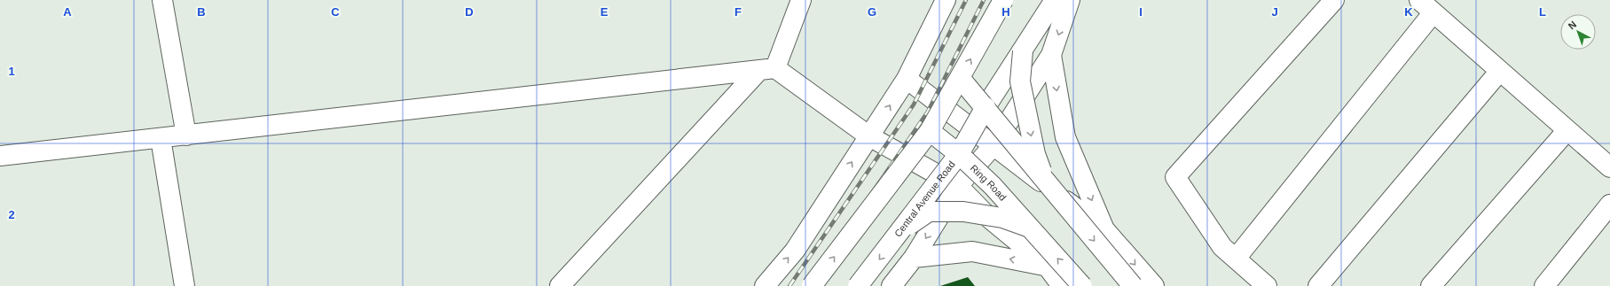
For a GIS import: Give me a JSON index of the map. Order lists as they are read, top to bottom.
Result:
{
  "streets": {
    "main road": ["Ring Road", "Central Avenue Road"]
  },
  "crossings": [
    ["Ring Road", "Central Avenue Road"]
  ],
  "north": "top left",
  "grid": {
    "columns": [
      "A",
      "B",
      "C",
      "D",
      "E",
      "F",
      "G",
      "H",
      "I",
      "J",
      "K",
      "L"
    ],
    "rows": ["1", "2"]
  }
}
